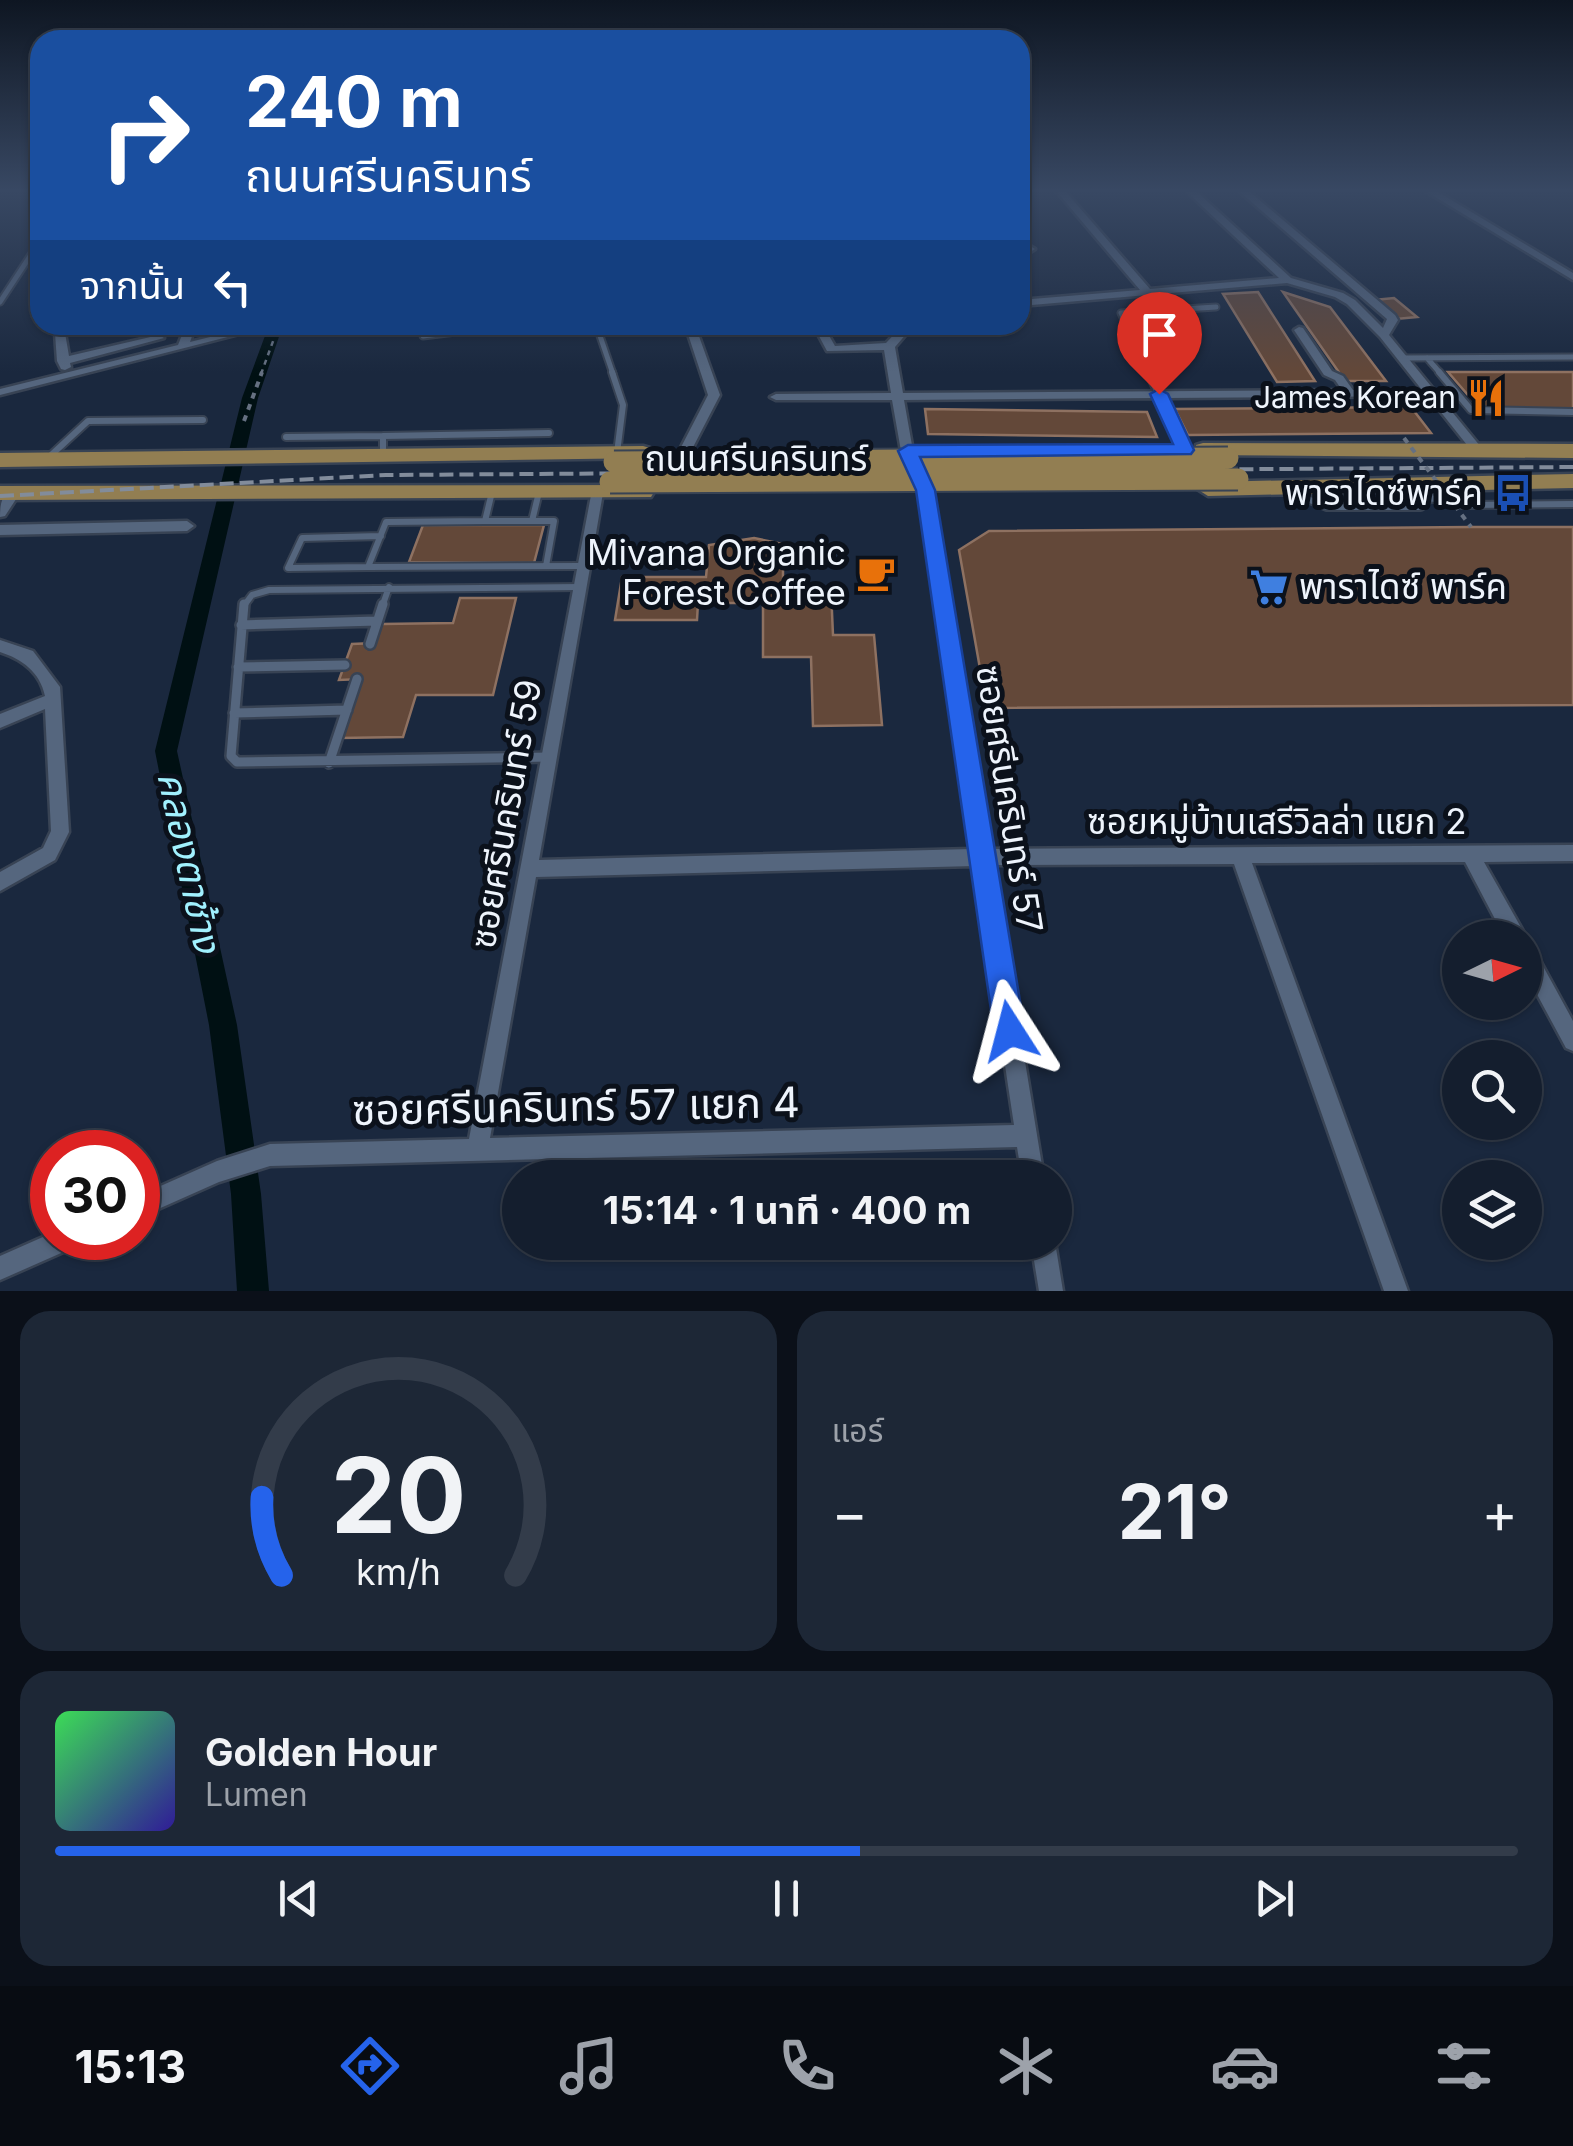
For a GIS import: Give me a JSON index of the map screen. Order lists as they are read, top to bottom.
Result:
{
  "streets": {
    "main road": ["ถนนศรีนครินทร์"],
    "street": [
      "ซอยศรีนครินทร์ 57",
      "ซอยศรีนครินทร์ 59",
      "ซอยหมู่บ้านเสรีวิลล่า แยก 2",
      "ซอยศรีนครินทร์ 57 แยก 4"
    ]
  },
  "crossings": [
    ["ถนนศรีนครินทร์", "ซอยศรีนครินทร์ 57"],
    ["ถนนศรีนครินทร์", "ซอยศรีนครินทร์ 59"],
    ["ซอยศรีนครินทร์ 57", "ซอยหมู่บ้านเสรีวิลล่า แยก 2"],
    ["ซอยศรีนครินทร์ 57", "ซอยศรีนครินทร์ 57 แยก 4"],
    ["ซอยศรีนครินทร์ 59", "ซอยหมู่บ้านเสรีวิลล่า แยก 2"],
    ["ซอยศรีนครินทร์ 59", "ซอยศรีนครินทร์ 57 แยก 4"]
  ],
  "water": ["คลองตาช้าง"],
  "places": {
    "restaurant": ["James Korean"],
    "bus stop": ["พาราไดซ์พาร์ค"],
    "cafe": ["Mivana Organic Forest Coffee"],
    "supermarket": ["พาราไดซ์ พาร์ค"]
  },
  "north": "right",
  "page": {
    "turn": ["240 m", "ถนนศรีนครินทร์"],
    "then": "จากนั้น",
    "limit": "30",
    "trip": "15:14 · 1 นาที · 400 m",
    "tile": "แอร์",
    "heat": ["−", "21°", "+"],
    "song": ["Golden Hour", "Lumen"],
    "tabs": "15:13",
    "gauge": ["20", "km/h"]
  }
}
